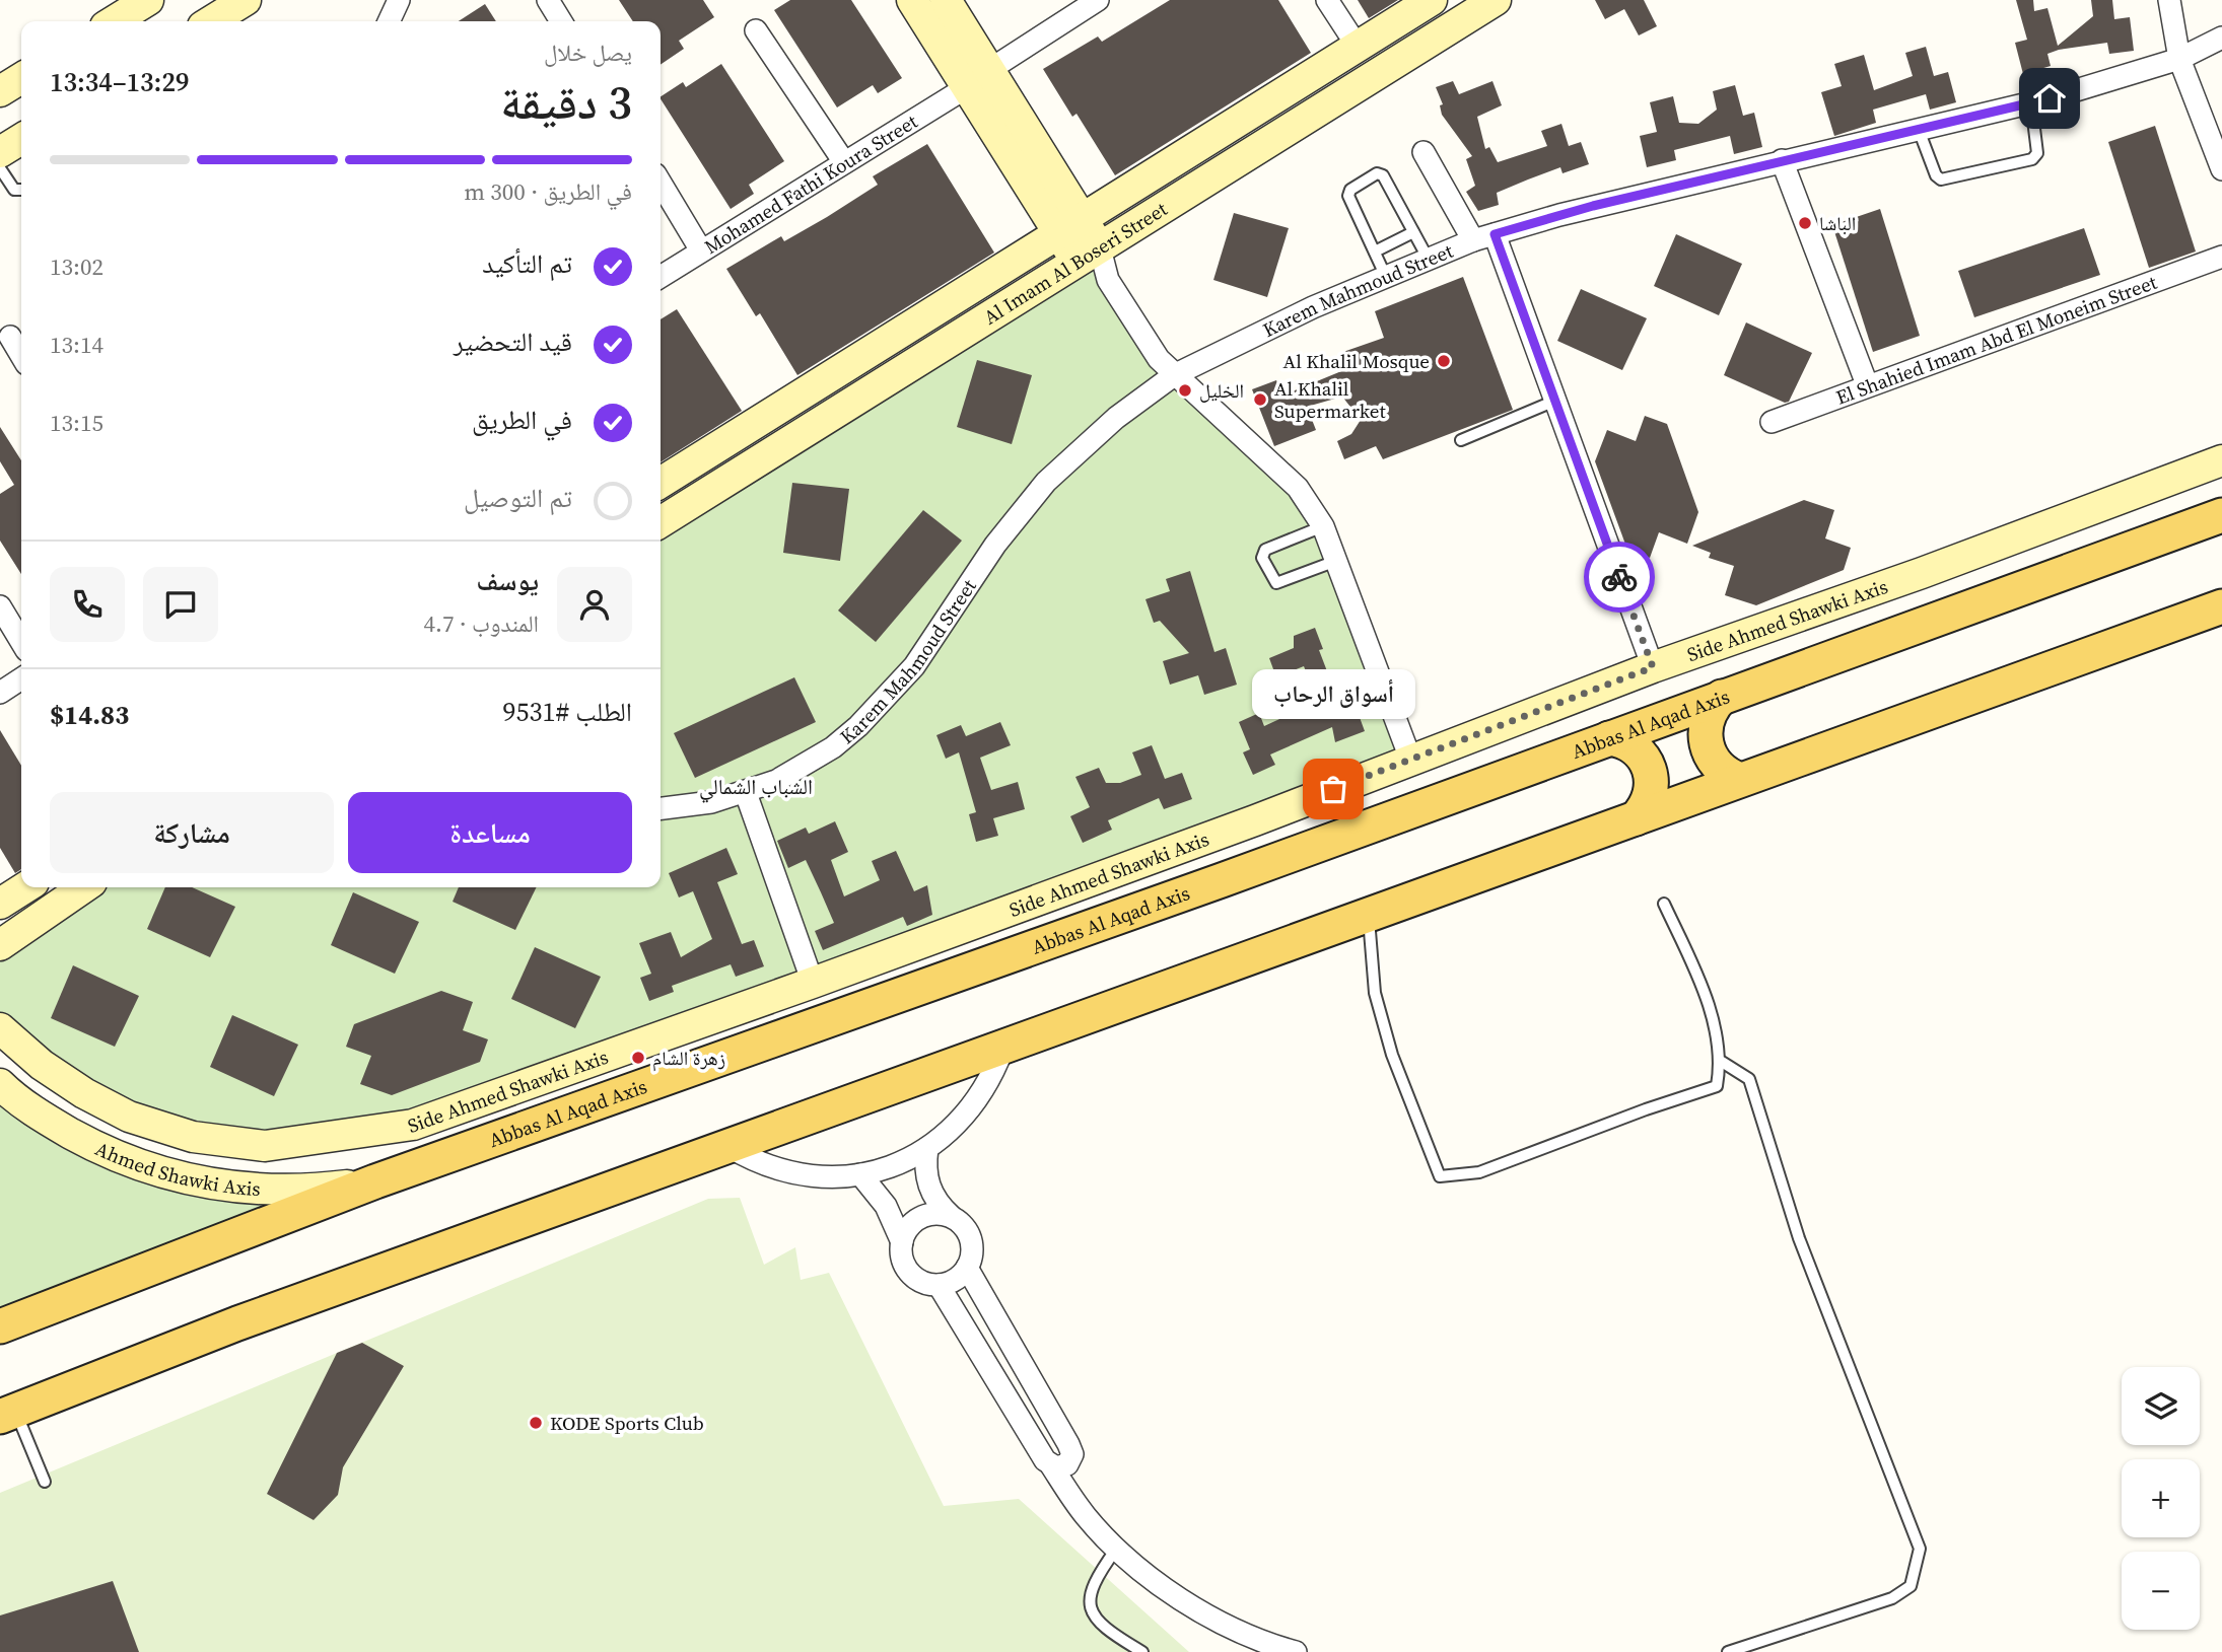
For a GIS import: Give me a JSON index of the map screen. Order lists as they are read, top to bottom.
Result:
{
  "streets": {
    "main road": ["Abbas Al Aqad Axis"],
    "street": [
      "Mohamed Fathi Koura Street",
      "Al Imam Al Boseri Street",
      "Karem Mahmoud Street",
      "El Shahied Imam Abd El Moneim Street",
      "Side Ahmed Shawki Axis",
      "Ahmed Shawki Axis"
    ]
  },
  "crossings": [
    ["Abbas Al Aqad Axis", "Ahmed Shawki Axis"]
  ],
  "districts": ["الشباب الشمالي"],
  "places": [
    "الباشا",
    "Al Khalil Mosque",
    "الخليل",
    "Al Khalil Supermarket",
    "أسواق الرحاب",
    "زهرة الشام",
    "KODE Sports Club"
  ],
  "page": {
    "heading": ["3 دقيقة", "يصل خلال", "13:29–13:34"],
    "panel": [
      "يوسف",
      "المندوب · 4.7",
      "الطلب #9531",
      "$14.83"
    ],
    "bar": "في الطريق · 300 m",
    "list": [
      ["تم التأكيد", "13:02"],
      ["قيد التحضير", "13:14"],
      ["في الطريق", "13:15"],
      "تم التوصيل"
    ],
    "bubble": "أسواق الرحاب",
    "buttons": ["مساعدة", "مشاركة"],
    "map_buttons": ["+", "−"]
  }
}
